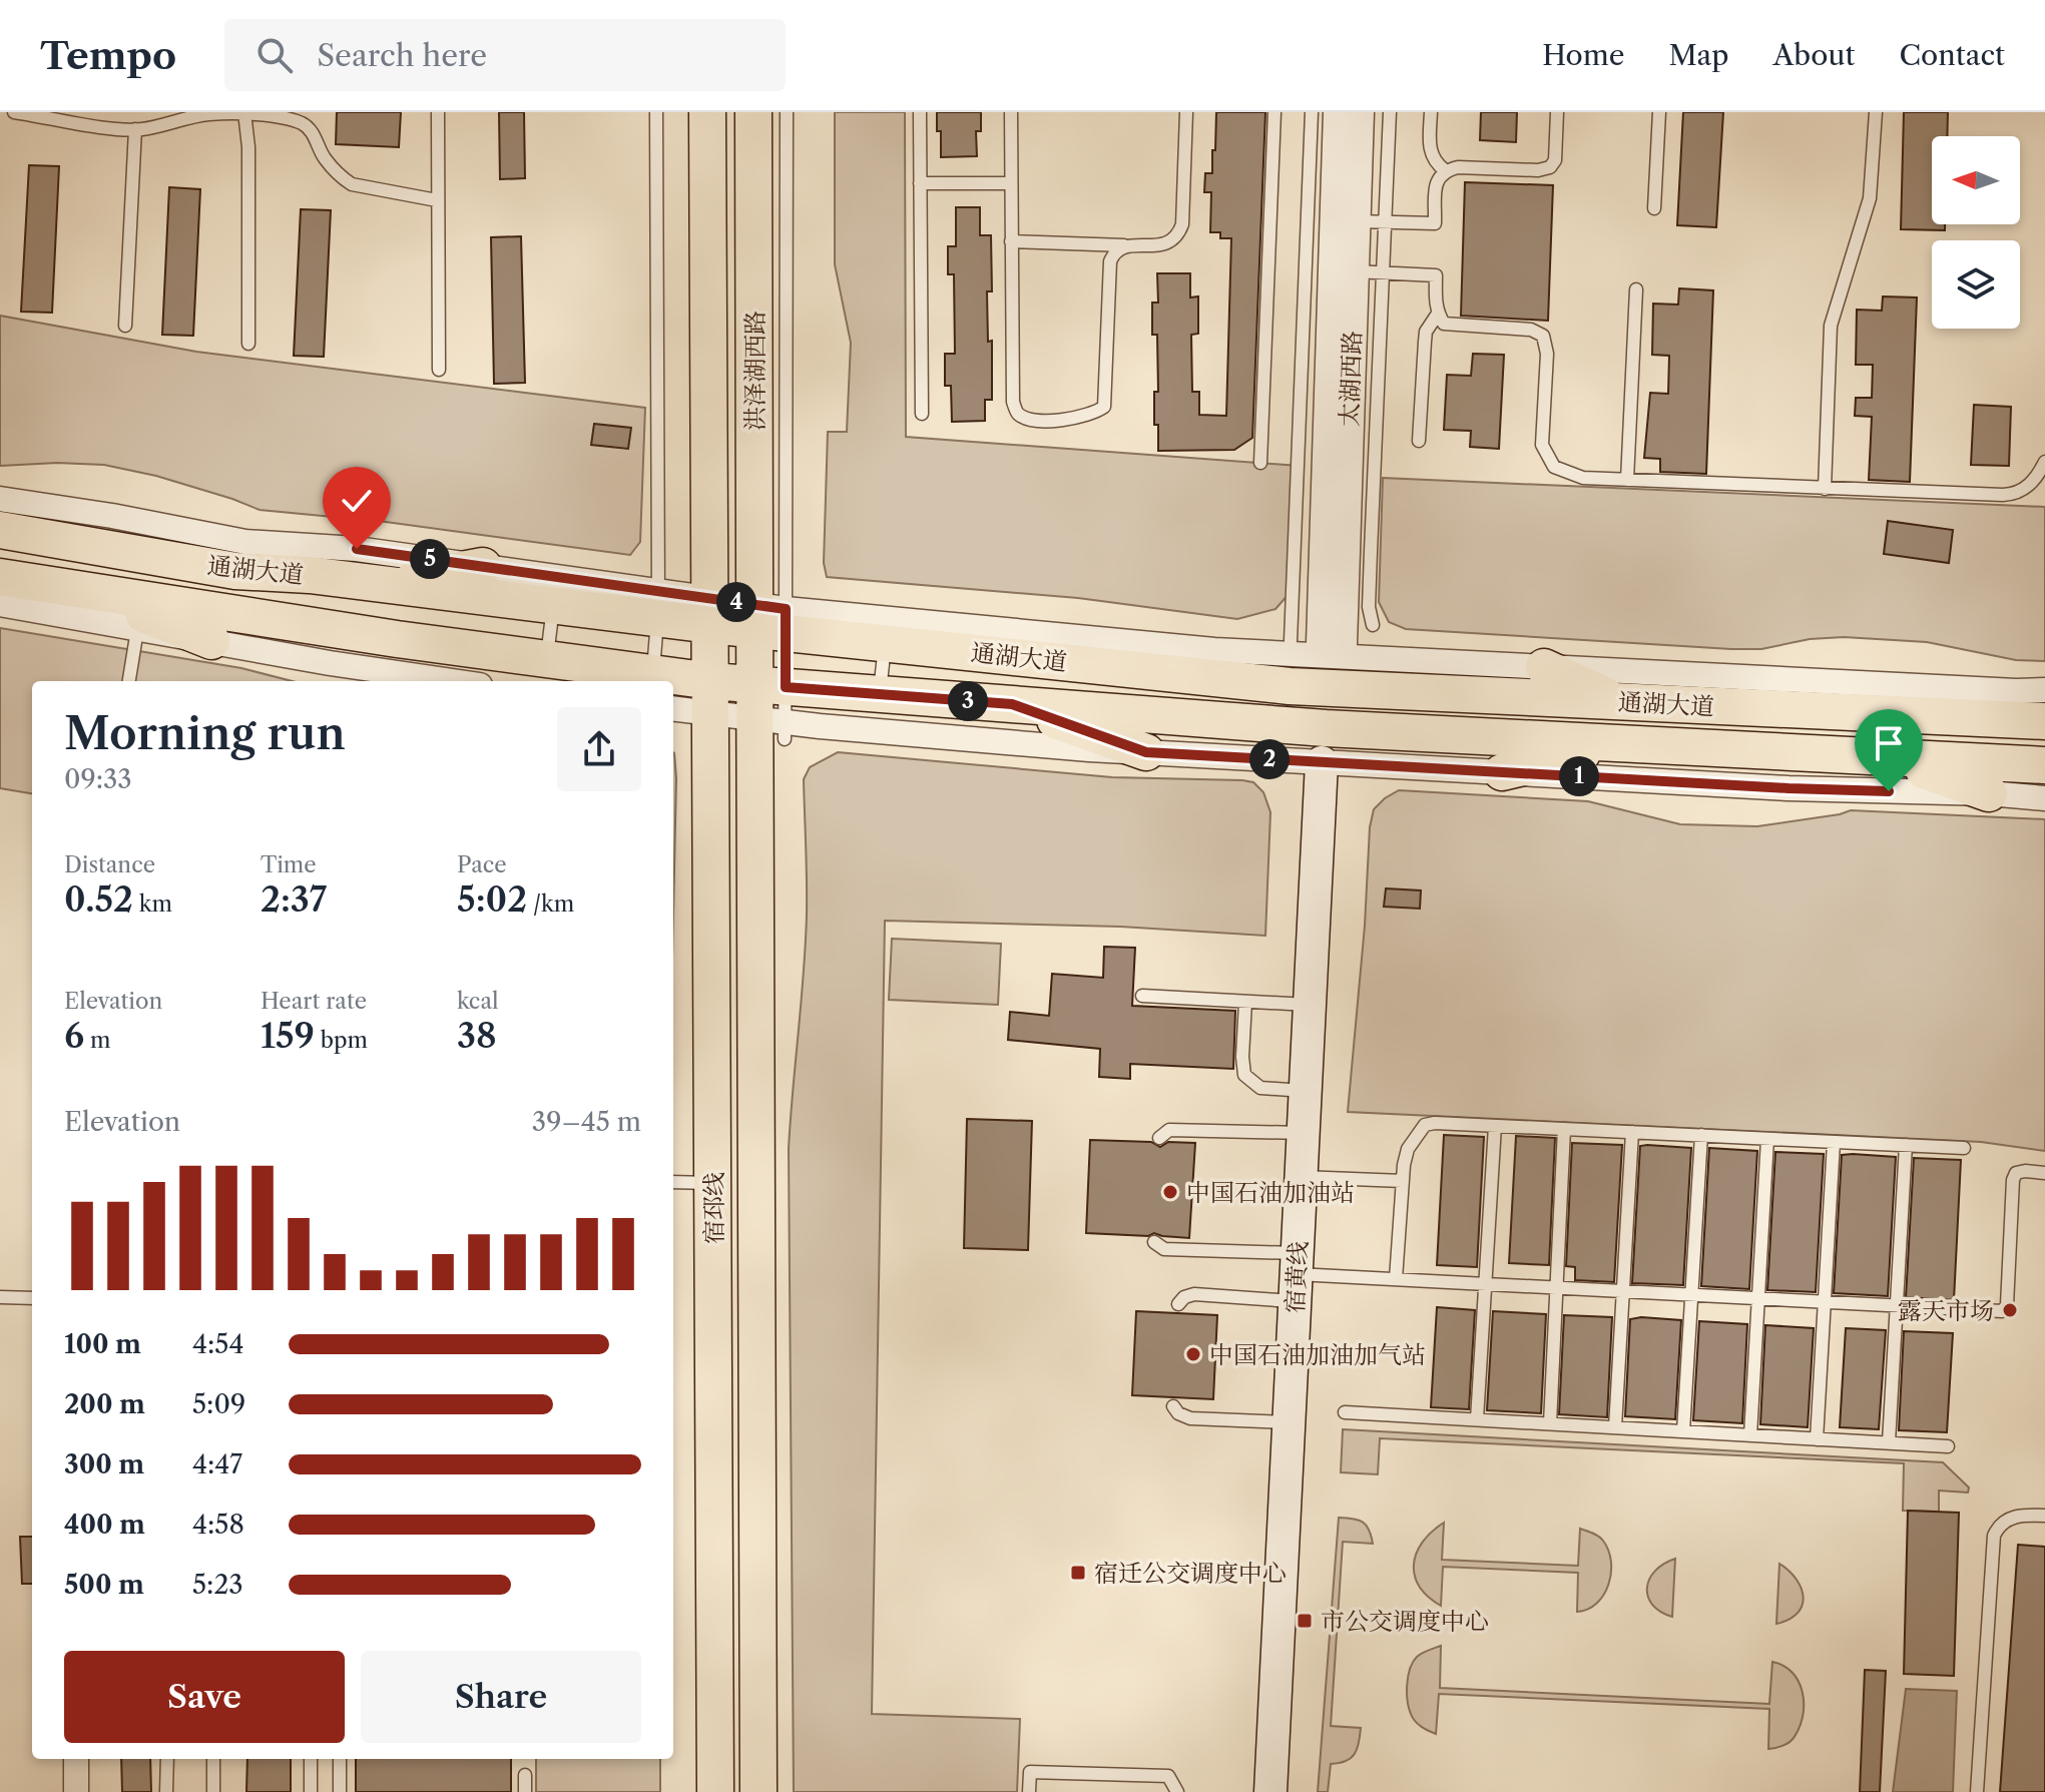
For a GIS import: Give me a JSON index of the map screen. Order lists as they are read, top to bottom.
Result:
{
  "streets": {
    "main road": [
      "洪泽湖西路",
      "通湖大道",
      "宿邳线",
      "宿黄线"
    ],
    "street": ["太湖西路"]
  },
  "crossings": [
    ["洪泽湖西路", "通湖大道"],
    ["洪泽湖西路", "宿邳线"],
    ["通湖大道", "宿邳线"],
    ["通湖大道", "宿黄线"]
  ],
  "places": {
    "other": ["中国石油加油站", "露天市场", "中国石油加油加气站"],
    "transit": ["宿迁公交调度中心", "市公交调度中心"]
  },
  "north": "left",
  "page": {
    "header": "Tempo",
    "search": "Search here",
    "nav": [
      "Home",
      "Map",
      "About",
      "Contact"
    ],
    "pins": [
      "5",
      "4",
      "3",
      "2",
      "1"
    ],
    "heading": ["Morning run", "09:33"],
    "stats": [
      ["Distance", "0.52 km"],
      ["Time", "2:37"],
      ["Pace", "5:02 /km"],
      ["Elevation", "6 m"],
      ["Heart rate", "159 bpm"],
      ["kcal", "38"]
    ],
    "chart": ["Elevation", "39–45 m"],
    "list": [
      {
        "name": "100 m",
        "note": "4:54"
      },
      {
        "name": "200 m",
        "note": "5:09"
      },
      {
        "name": "300 m",
        "note": "4:47"
      },
      {
        "name": "400 m",
        "note": "4:58"
      },
      {
        "name": "500 m",
        "note": "5:23"
      }
    ],
    "buttons": ["Save", "Share"]
  }
}
